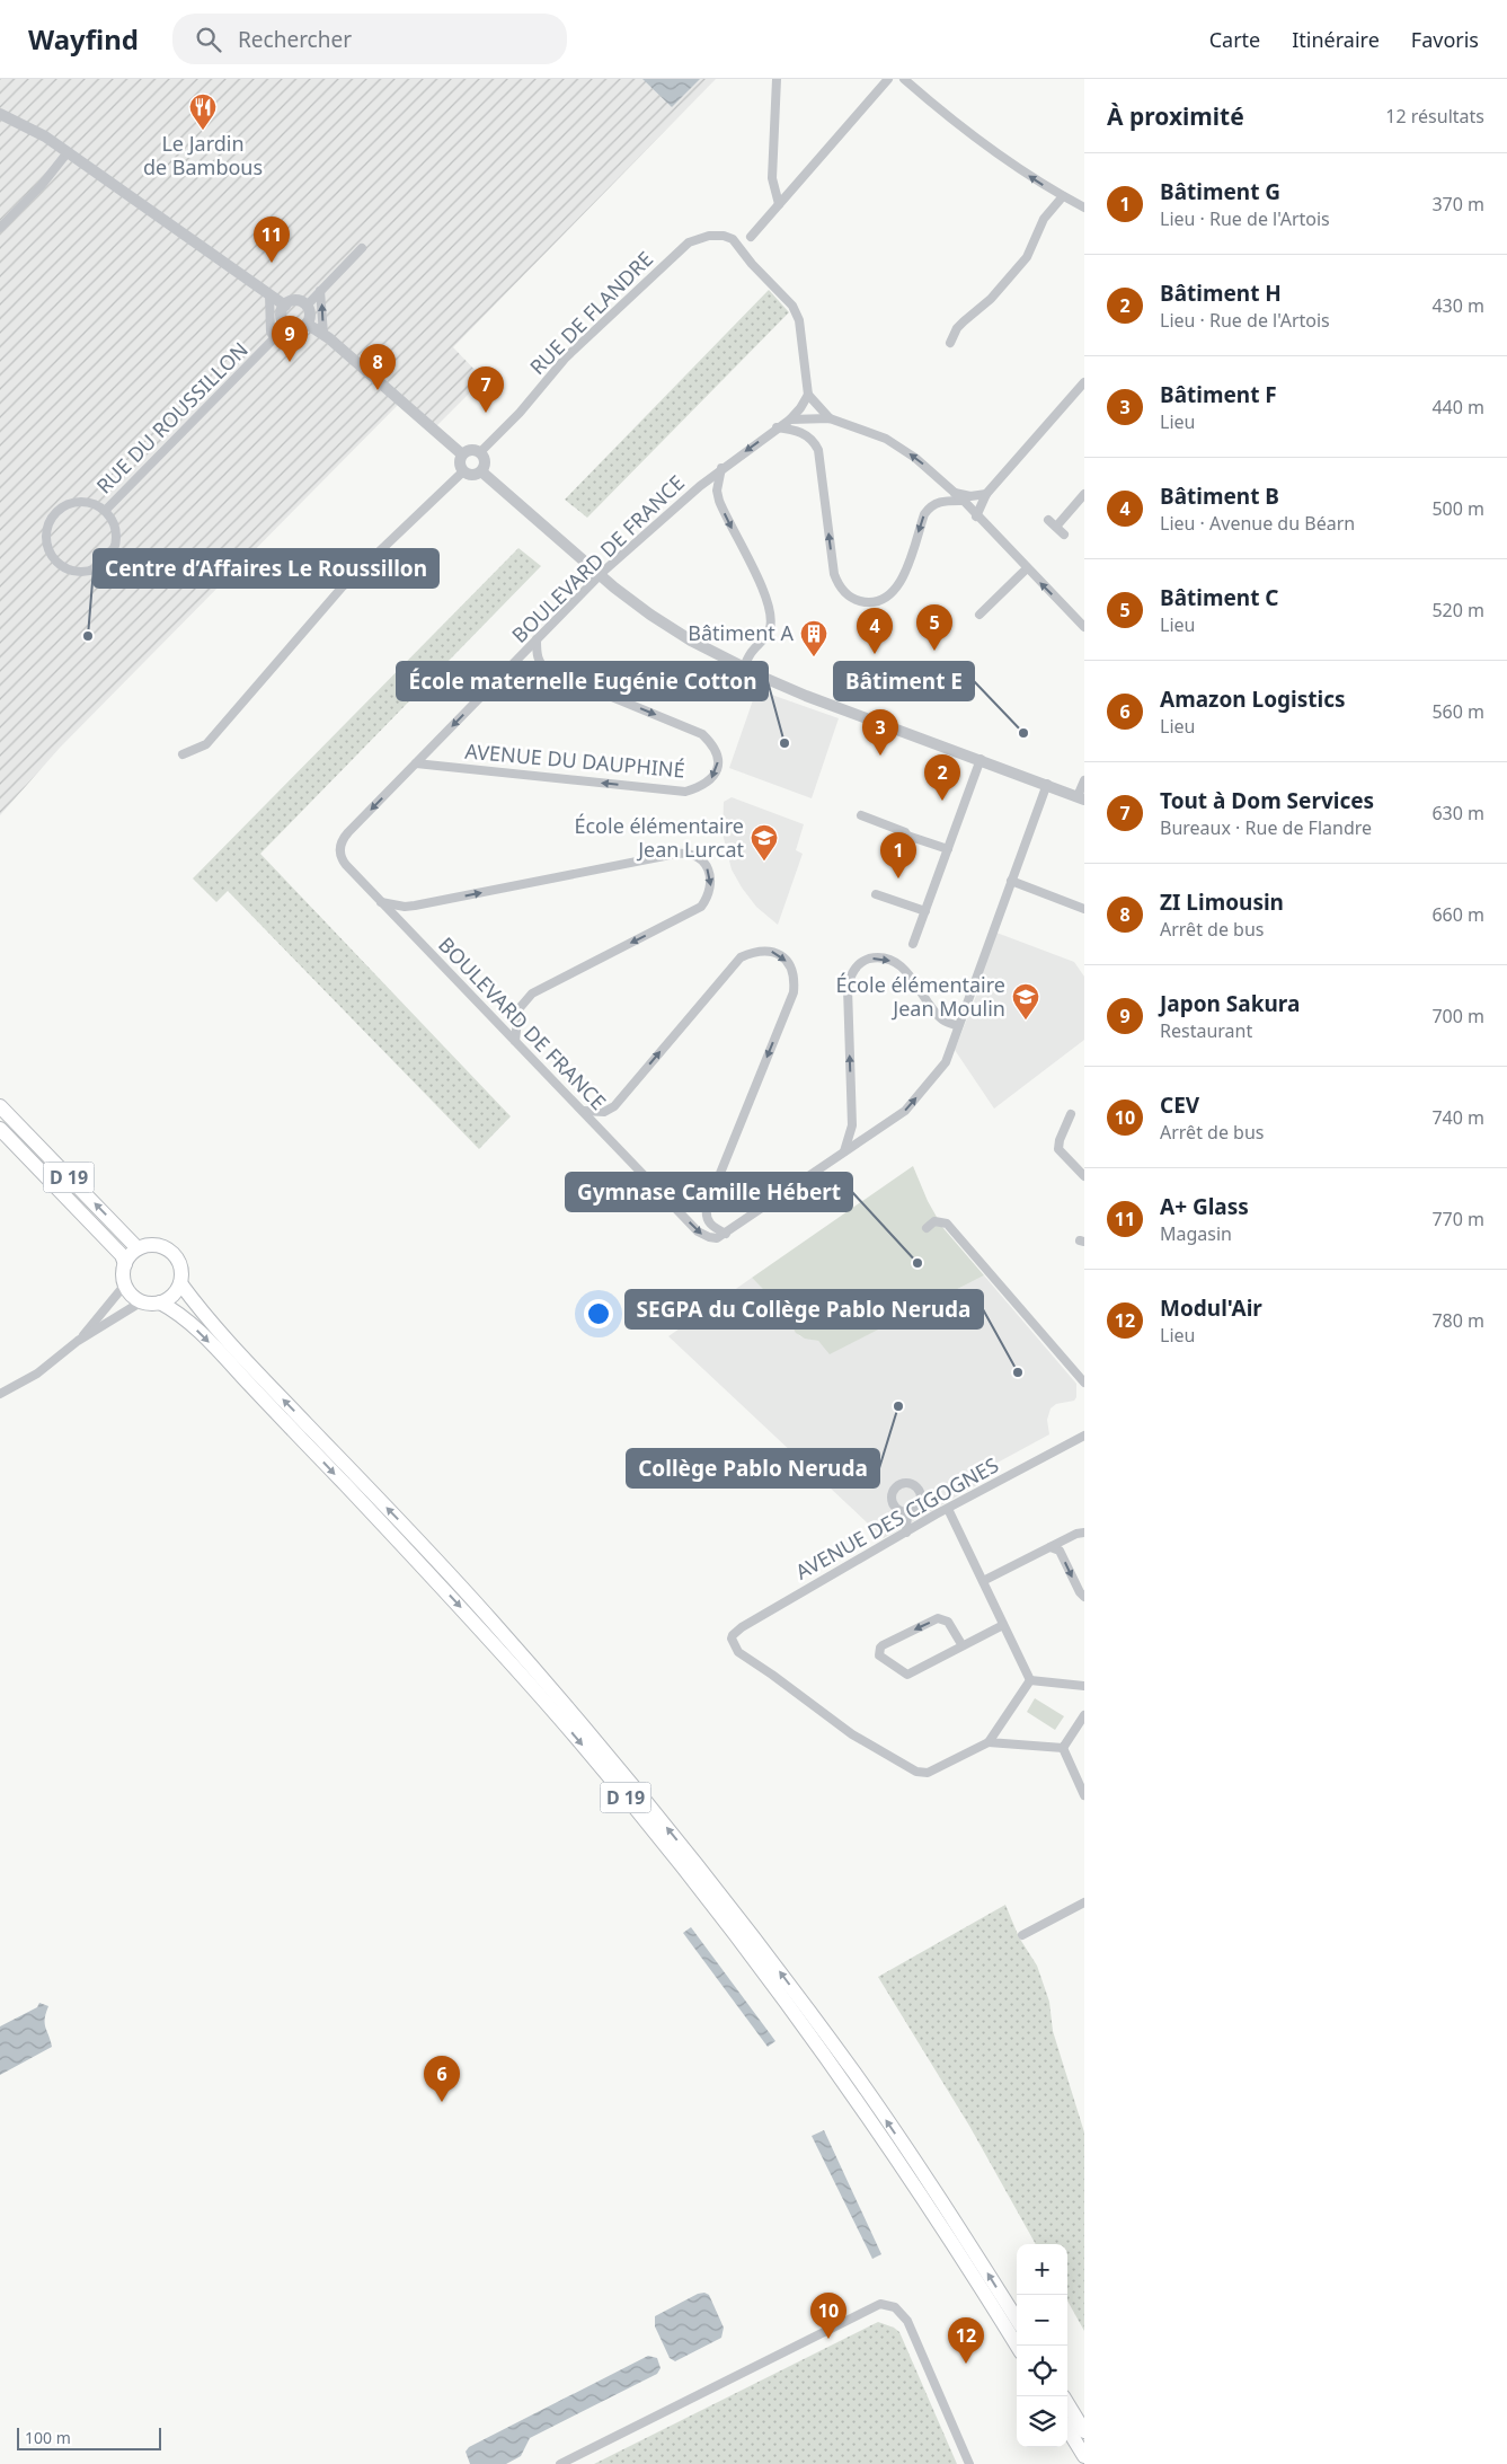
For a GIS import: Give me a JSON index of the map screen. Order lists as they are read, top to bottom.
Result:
{
  "streets": {
    "main road": ["D 19"],
    "street": [
      "RUE DE FLANDRE",
      "RUE DU ROUSSILLON",
      "BOULEVARD DE FRANCE",
      "AVENUE DU DAUPHINÉ",
      "AVENUE DES CIGOGNES"
    ]
  },
  "crossings": [
    ["RUE DE FLANDRE", "BOULEVARD DE FRANCE"],
    ["BOULEVARD DE FRANCE", "AVENUE DU DAUPHINÉ"]
  ],
  "places": {
    "restaurant": ["Le Jardin de Bambous"],
    "other": [
      "Centre d’Affaires Le Roussillon",
      "Bâtiment E",
      "École maternelle Eugénie Cotton",
      "Gymnase Camille Hébert",
      "SEGPA du Collège Pablo Neruda",
      "Collège Pablo Neruda"
    ],
    "building": ["Bâtiment A"],
    "school or university": ["École élémentaire Jean Lurcat", "École élémentaire Jean Moulin"]
  },
  "scale_bar": "100 m",
  "page": {
    "header": "Wayfind",
    "search": "Rechercher",
    "nav": ["Carte", "Itinéraire", "Favoris"],
    "heading": ["À proximité", "12 résultats"],
    "list": [
      {
        "mark": "1",
        "name": "Bâtiment G",
        "note": "Lieu · Rue de l'Artois",
        "value": "370 m"
      },
      {
        "mark": "2",
        "name": "Bâtiment H",
        "note": "Lieu · Rue de l'Artois",
        "value": "430 m"
      },
      {
        "mark": "3",
        "name": "Bâtiment F",
        "note": "Lieu",
        "value": "440 m"
      },
      {
        "mark": "4",
        "name": "Bâtiment B",
        "note": "Lieu · Avenue du Béarn",
        "value": "500 m"
      },
      {
        "mark": "5",
        "name": "Bâtiment C",
        "note": "Lieu",
        "value": "520 m"
      },
      {
        "mark": "6",
        "name": "Amazon Logistics",
        "note": "Lieu",
        "value": "560 m"
      },
      {
        "mark": "7",
        "name": "Tout à Dom Services",
        "note": "Bureaux · Rue de Flandre",
        "value": "630 m"
      },
      {
        "mark": "8",
        "name": "ZI Limousin",
        "note": "Arrêt de bus",
        "value": "660 m"
      },
      {
        "mark": "9",
        "name": "Japon Sakura",
        "note": "Restaurant",
        "value": "700 m"
      },
      {
        "mark": "10",
        "name": "CEV",
        "note": "Arrêt de bus",
        "value": "740 m"
      },
      {
        "mark": "11",
        "name": "A+ Glass",
        "note": "Magasin",
        "value": "770 m"
      },
      {
        "mark": "12",
        "name": "Modul'Air",
        "note": "Lieu",
        "value": "780 m"
      }
    ],
    "pins": [
      "11",
      "9",
      "8",
      "7",
      "5",
      "4",
      "3",
      "2",
      "1",
      "6",
      "10",
      "12"
    ],
    "map_buttons": ["+", "−"],
    "scale": "100 m"
  }
}
